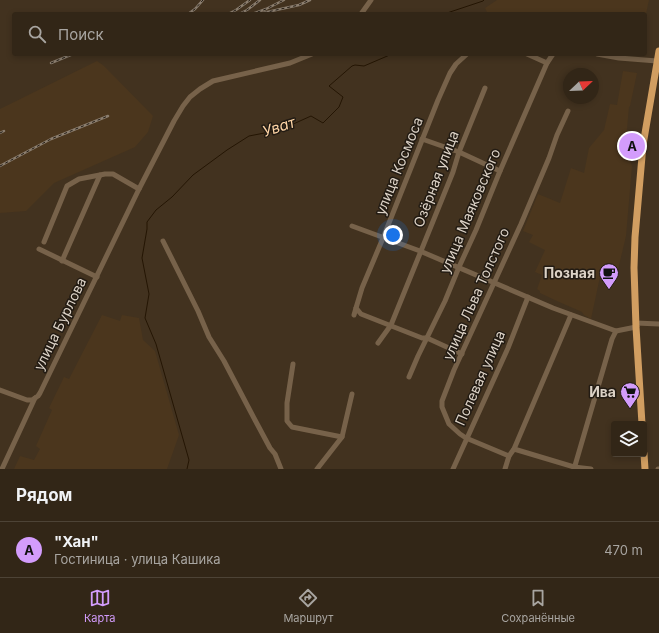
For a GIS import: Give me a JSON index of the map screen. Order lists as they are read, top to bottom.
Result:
{
  "streets": {
    "street": [
      "улица Космоса",
      "Озёрная улица",
      "улица Маяковского",
      "улица Льва Толстого",
      "улица Бурлова",
      "Полевая улица"
    ]
  },
  "crossings": [
    ["улица Льва Толстого", "Полевая улица"]
  ],
  "water": ["Уват"],
  "places": {
    "cafe": ["Позная"],
    "supermarket": ["Ива"]
  },
  "north": "top right",
  "page": {
    "search": "Поиск",
    "pins": "A",
    "heading": "Рядом",
    "list": [
      {
        "mark": "A",
        "name": "\"Хан\"",
        "note": "Гостиница · улица Кашика",
        "value": "470 m"
      }
    ],
    "nav": ["Карта", "Маршрут", "Сохранённые"]
  }
}
